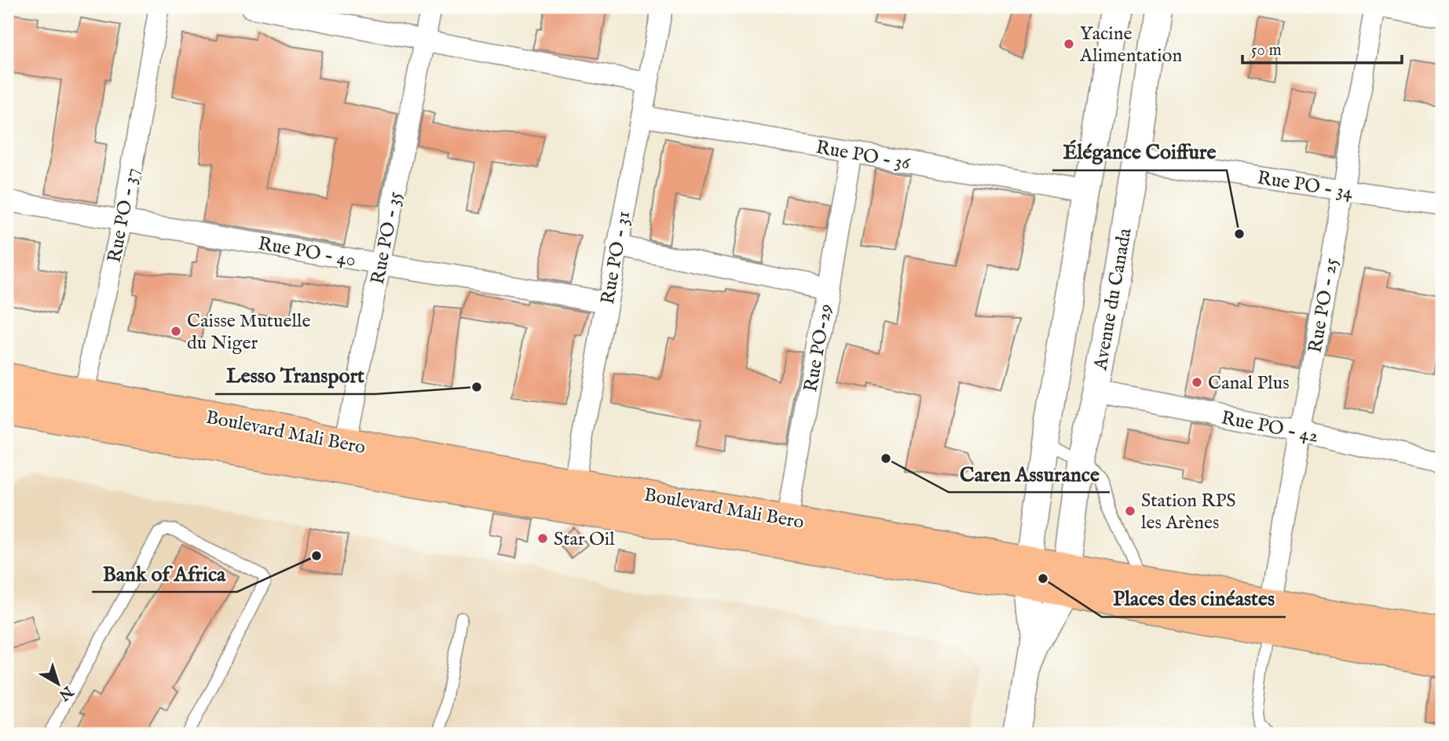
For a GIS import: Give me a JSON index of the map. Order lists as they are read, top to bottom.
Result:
{
  "streets": {
    "main road": ["Boulevard Mali Bero"],
    "street": [
      "Rue PO - 36",
      "Rue PO - 34",
      "Rue PO - 37",
      "Rue PO - 35",
      "Rue PO - 40",
      "Rue PO - 31",
      "Avenue du Canada",
      "Rue PO - 25",
      "Rue PO-29",
      "Rue PO - 42"
    ]
  },
  "crossings": [
    ["Rue PO - 36", "Rue PO - 31"],
    ["Rue PO - 36", "Rue PO-29"],
    ["Rue PO - 34", "Avenue du Canada"],
    ["Rue PO - 34", "Rue PO - 25"],
    ["Rue PO - 37", "Rue PO - 40"],
    ["Rue PO - 37", "Boulevard Mali Bero"],
    ["Rue PO - 35", "Rue PO - 40"],
    ["Rue PO - 35", "Boulevard Mali Bero"],
    ["Rue PO - 40", "Rue PO - 31"],
    ["Rue PO - 31", "Boulevard Mali Bero"],
    ["Avenue du Canada", "Rue PO - 42"],
    ["Avenue du Canada", "Boulevard Mali Bero"],
    ["Rue PO - 25", "Rue PO - 42"],
    ["Rue PO - 25", "Boulevard Mali Bero"],
    ["Rue PO-29", "Boulevard Mali Bero"]
  ],
  "places": [
    "Yacine Alimentation",
    "Élégance Coiffure",
    "Caisse Mutuelle du Niger",
    "Canal Plus",
    "Lesso Transport",
    "Caren Assurance",
    "Station RPS les Arènes",
    "Star Oil",
    "Bank of Africa",
    "Places des cinéastes"
  ],
  "scale_bar": "50 m",
  "north": "bottom right"
}
